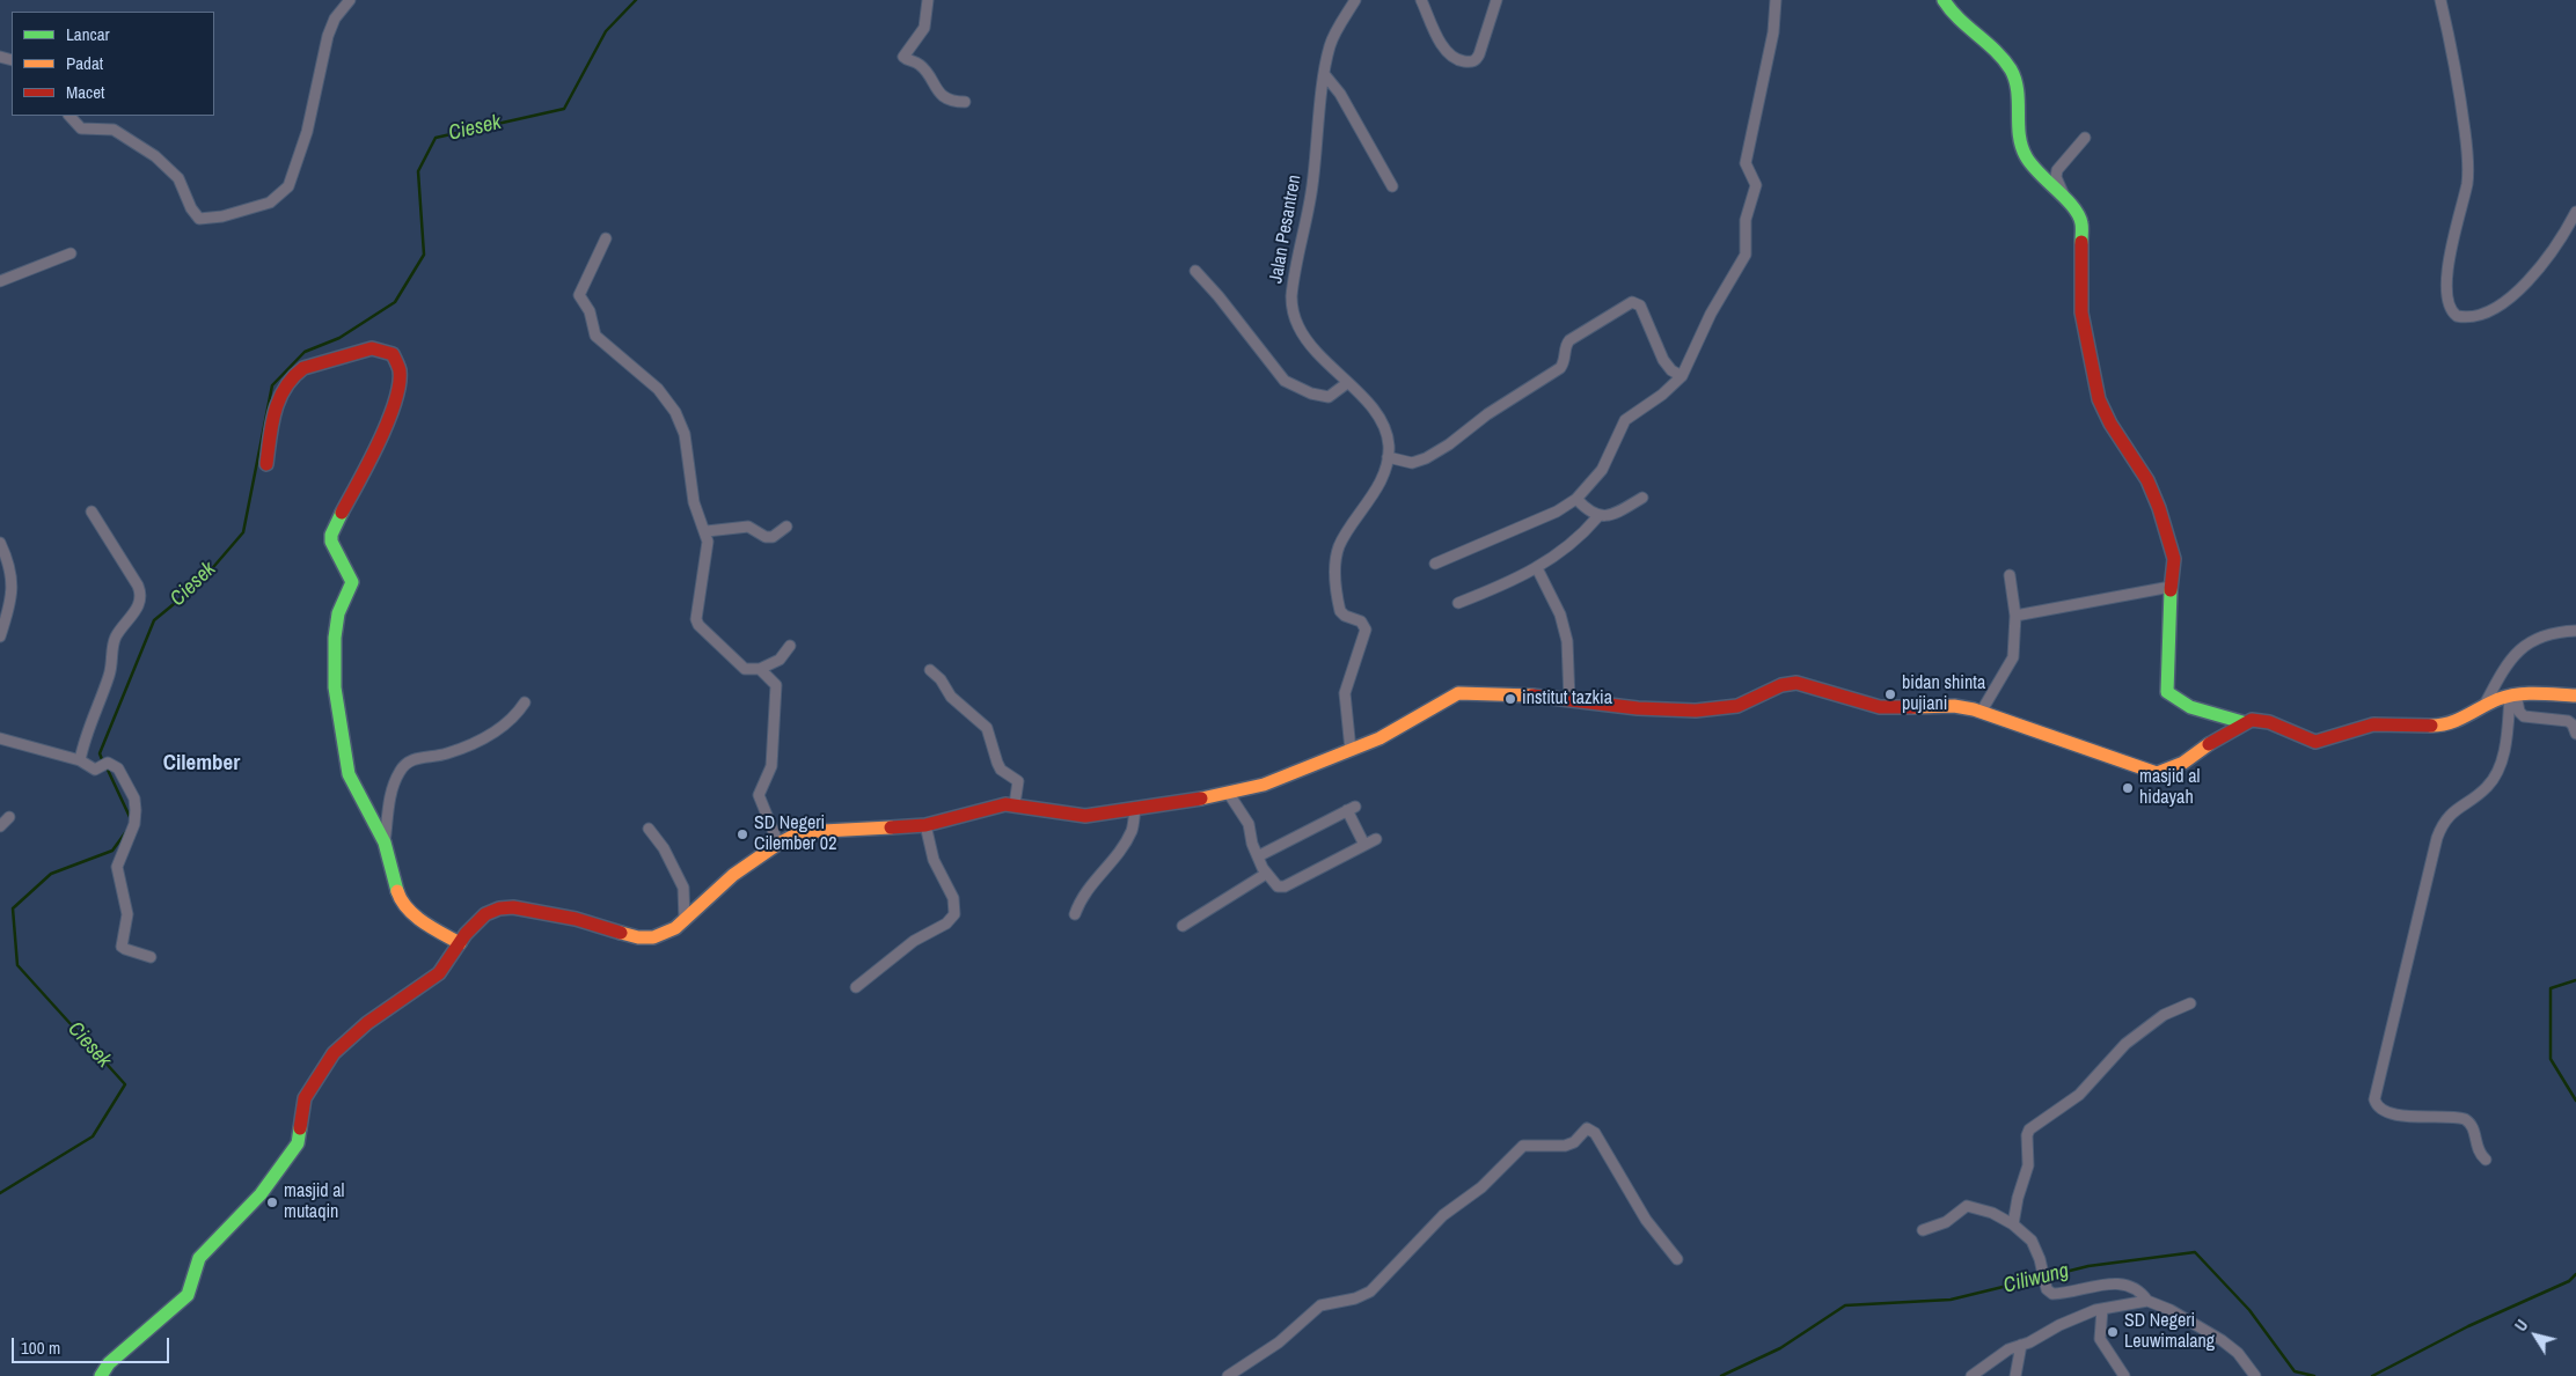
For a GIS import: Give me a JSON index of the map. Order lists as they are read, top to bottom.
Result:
{
  "streets": {
    "street": ["Jalan Pesantren"]
  },
  "districts": ["Cilember"],
  "water": ["Ciesek", "Ciliwung"],
  "places": [
    "bidan shinta pujiani",
    "institut tazkia",
    "masjid al hidayah",
    "SD Negeri Cilember 02",
    "masjid al mutaqin",
    "SD Negeri Leuwimalang"
  ],
  "legend": ["Lancar", "Padat", "Macet"],
  "scale_bar": "100 m",
  "north": "top left"
}
